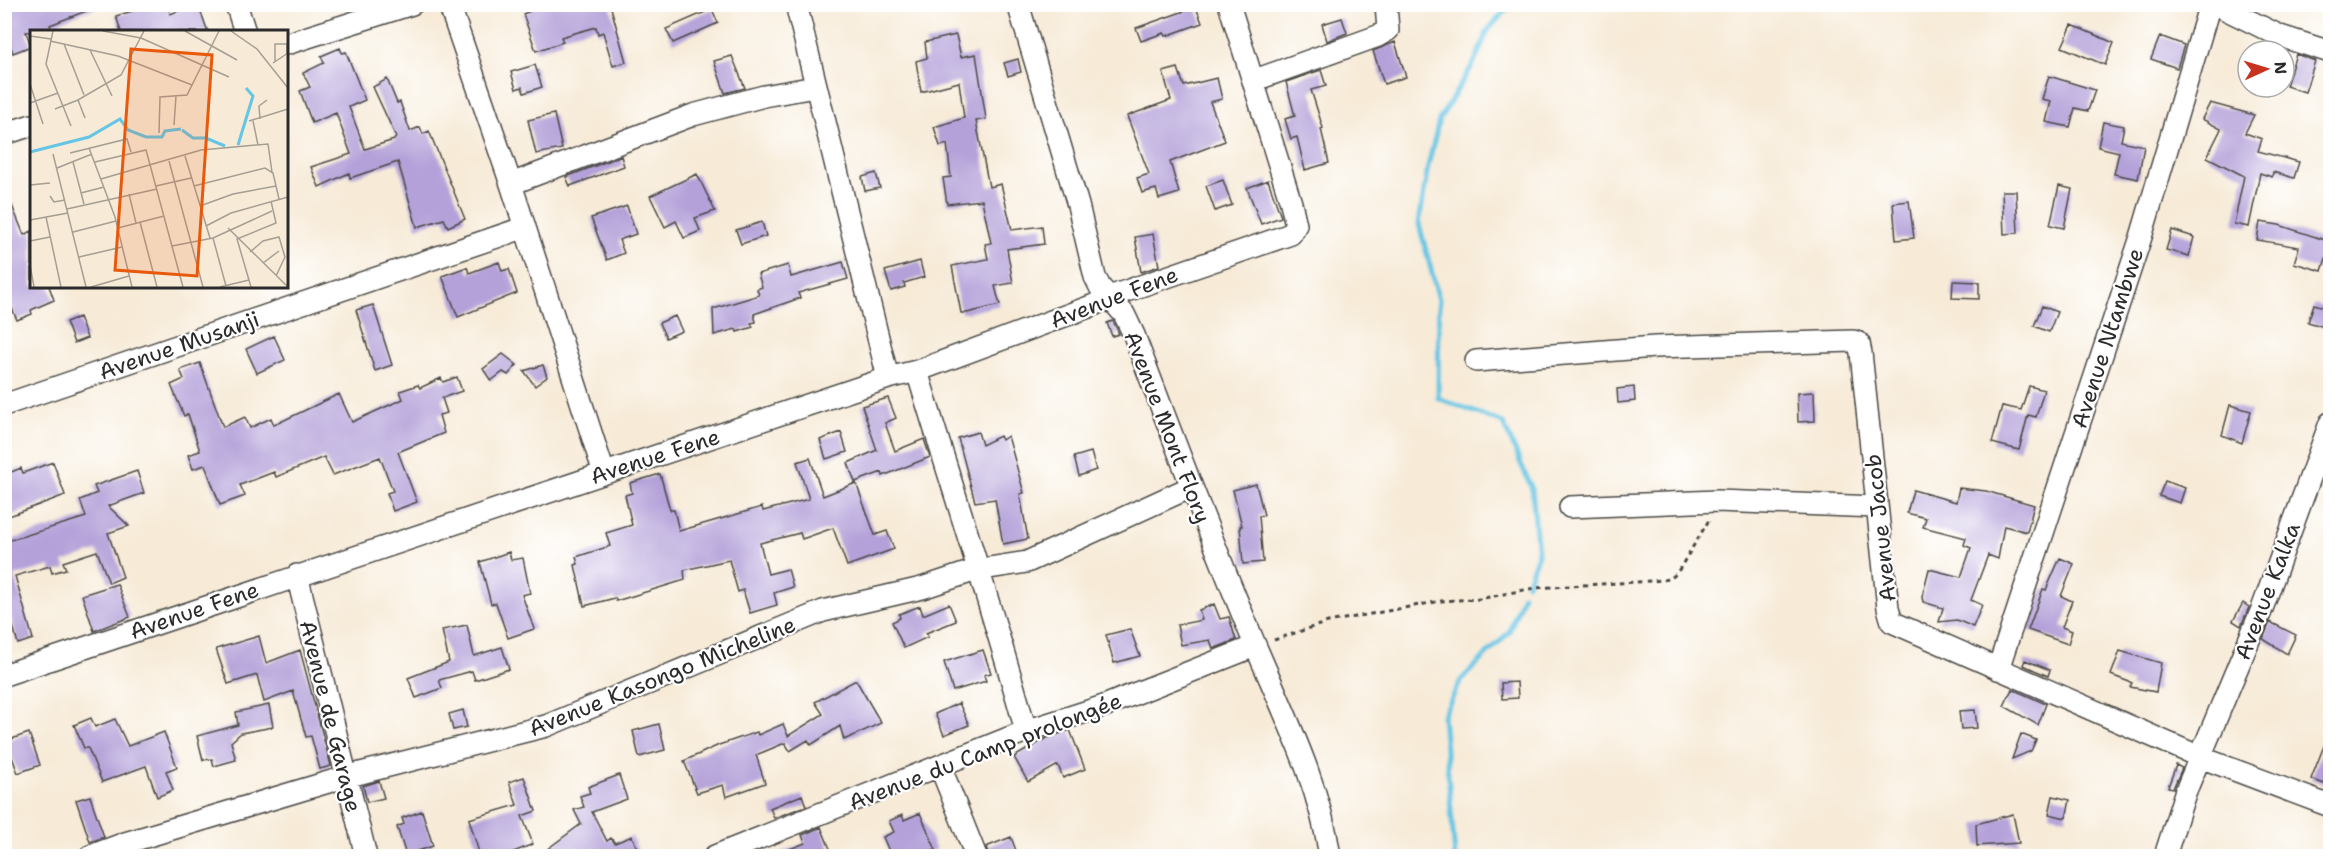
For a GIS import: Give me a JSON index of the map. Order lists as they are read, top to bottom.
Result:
{
  "streets": {
    "street": [
      "Avenue Fene",
      "Avenue Ntambwe",
      "Avenue Musanji",
      "Avenue Mont Flory",
      "Avenue Jacob",
      "Avenue Kalka",
      "Avenue Kasongo Micheline",
      "Avenue de Garage",
      "Avenue du Camp prolongée"
    ]
  },
  "crossings": [
    ["Avenue Fene", "Avenue Mont Flory"],
    ["Avenue Fene", "Avenue de Garage"],
    ["Avenue Ntambwe", "Avenue Jacob"],
    ["Avenue Mont Flory", "Avenue Kasongo Micheline"],
    ["Avenue Mont Flory", "Avenue du Camp prolongée"],
    ["Avenue Jacob", "Avenue Kalka"],
    ["Avenue Kasongo Micheline", "Avenue de Garage"]
  ],
  "north": "right"
}
